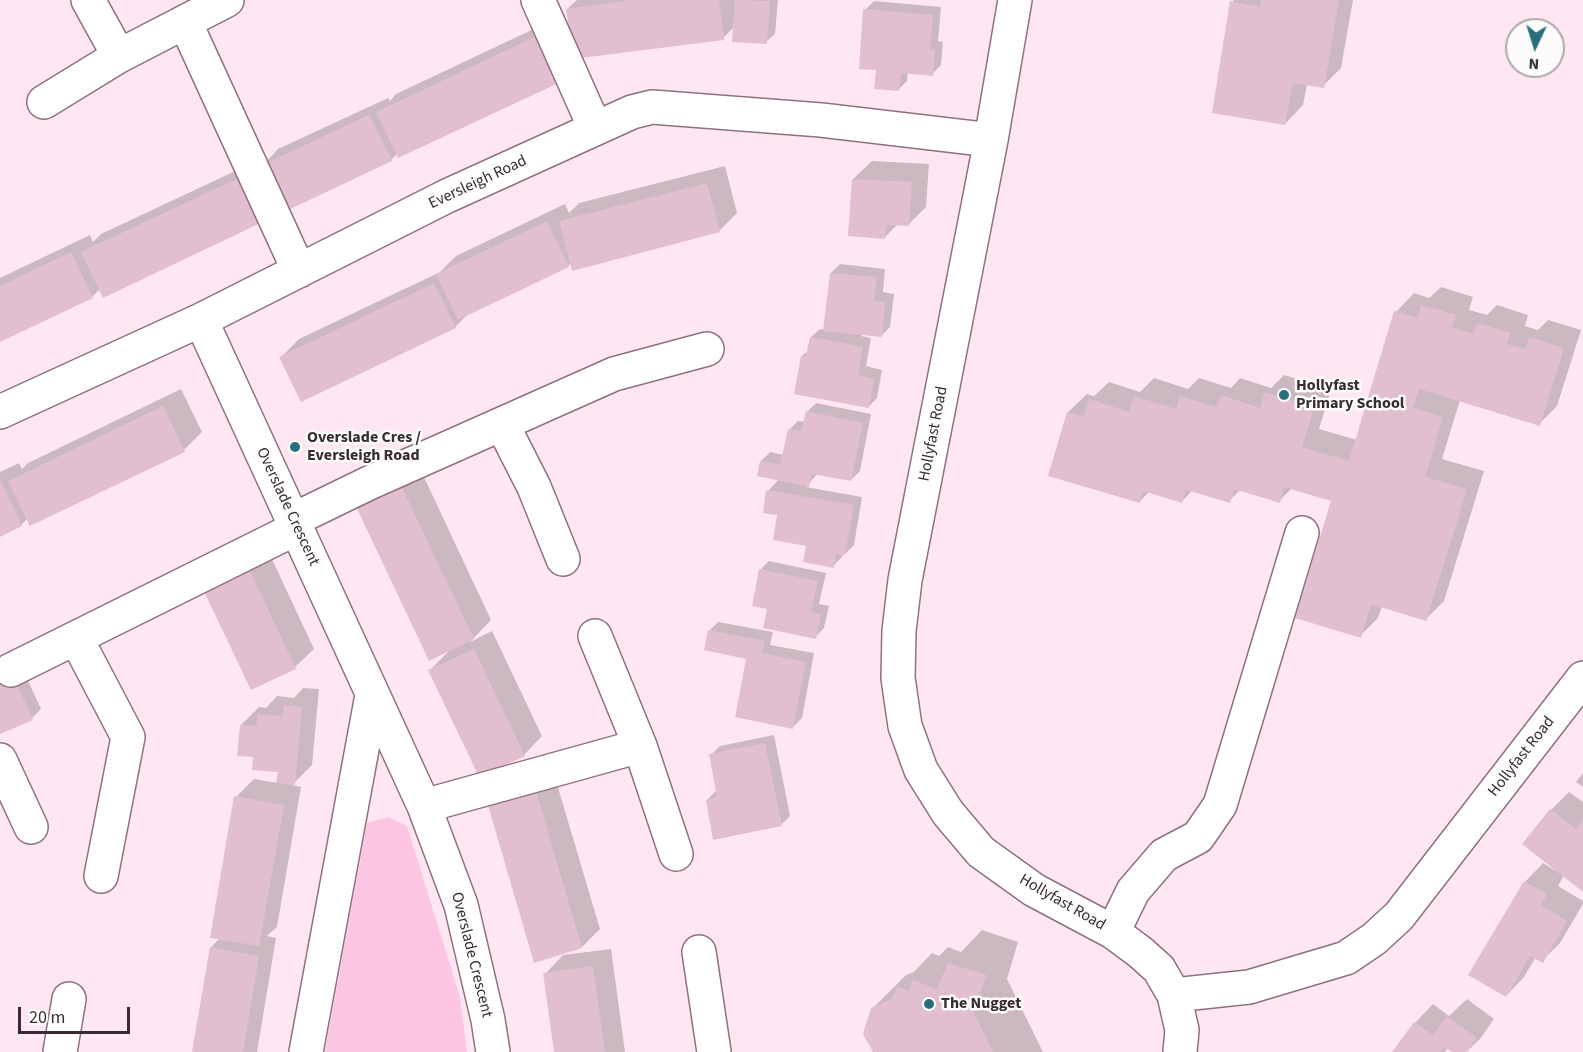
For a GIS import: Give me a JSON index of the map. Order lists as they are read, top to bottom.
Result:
{
  "streets": {
    "street": ["Eversleigh Road", "Hollyfast Road", "Overslade Crescent"]
  },
  "crossings": [
    ["Eversleigh Road", "Hollyfast Road"],
    ["Eversleigh Road", "Overslade Crescent"]
  ],
  "places": ["Hollyfast Primary School", "Overslade Cres / Eversleigh Road", "The Nugget"],
  "scale_bar": "20 m",
  "north": "bottom"
}
